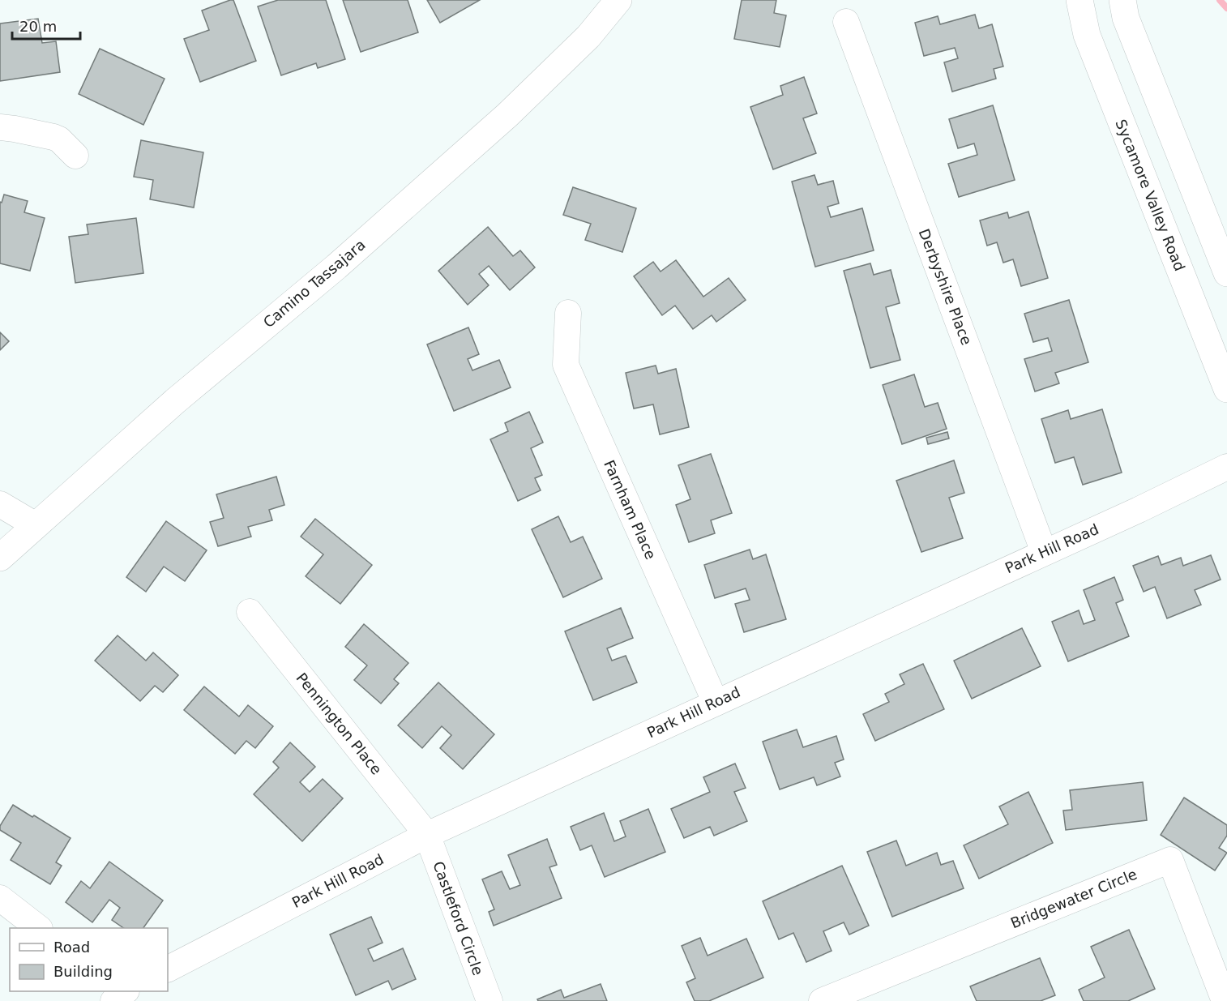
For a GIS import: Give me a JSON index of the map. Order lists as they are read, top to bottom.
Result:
{
  "streets": {
    "street": [
      "Sycamore Valley Road",
      "Camino Tassajara",
      "Derbyshire Place",
      "Farnham Place",
      "Park Hill Road",
      "Pennington Place",
      "Bridgewater Circle",
      "Castleford Circle"
    ]
  },
  "crossings": [
    ["Derbyshire Place", "Park Hill Road"],
    ["Farnham Place", "Park Hill Road"],
    ["Park Hill Road", "Pennington Place"],
    ["Park Hill Road", "Castleford Circle"],
    ["Pennington Place", "Castleford Circle"]
  ],
  "legend": ["Road", "Building"],
  "scale_bar": "20 m"
}
